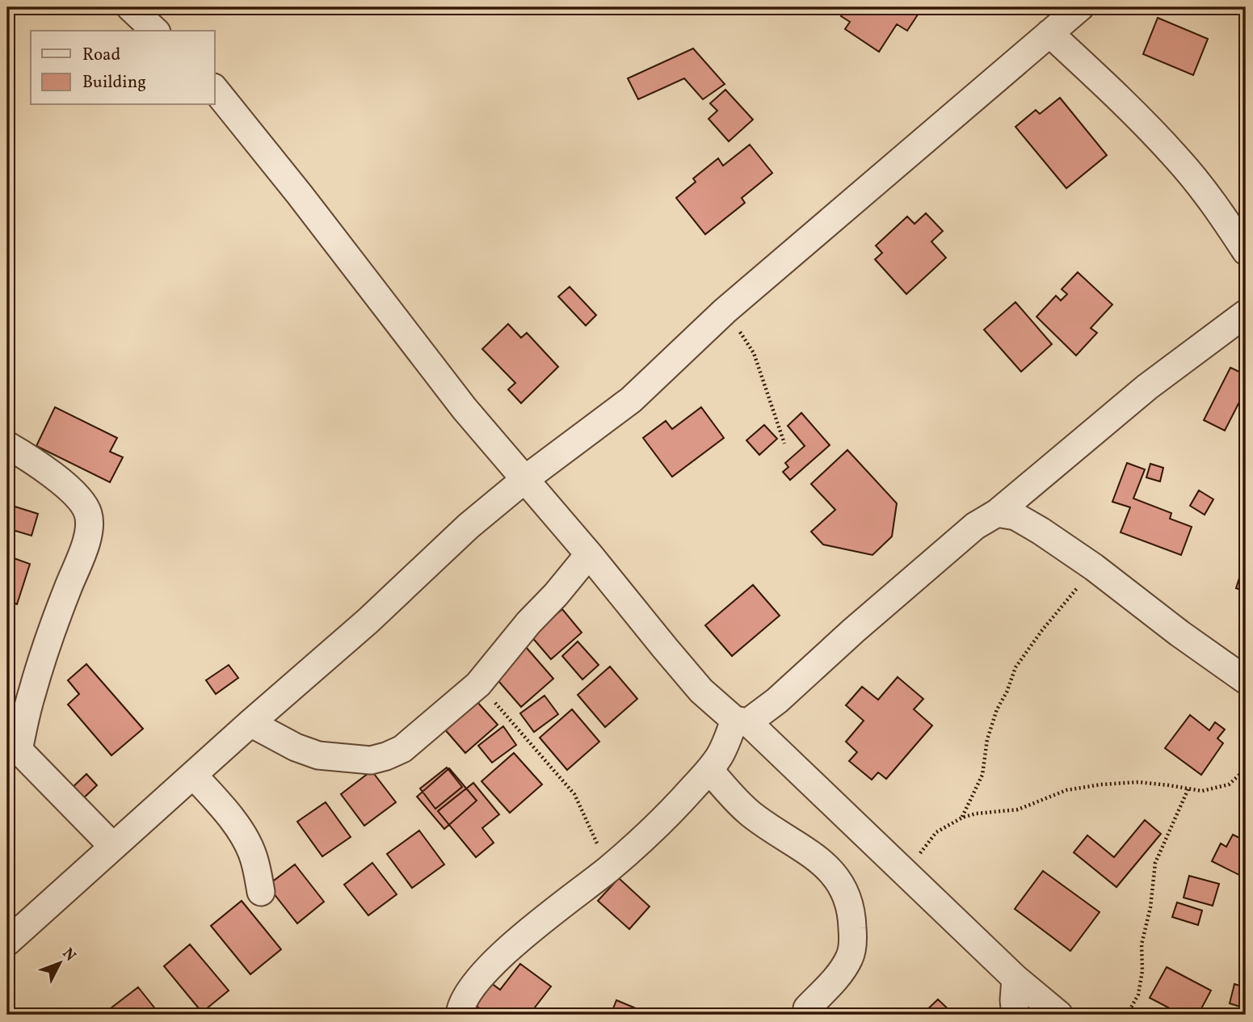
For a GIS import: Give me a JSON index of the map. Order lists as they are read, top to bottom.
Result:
{
  "legend": ["Road", "Building"],
  "north": "top right"
}
